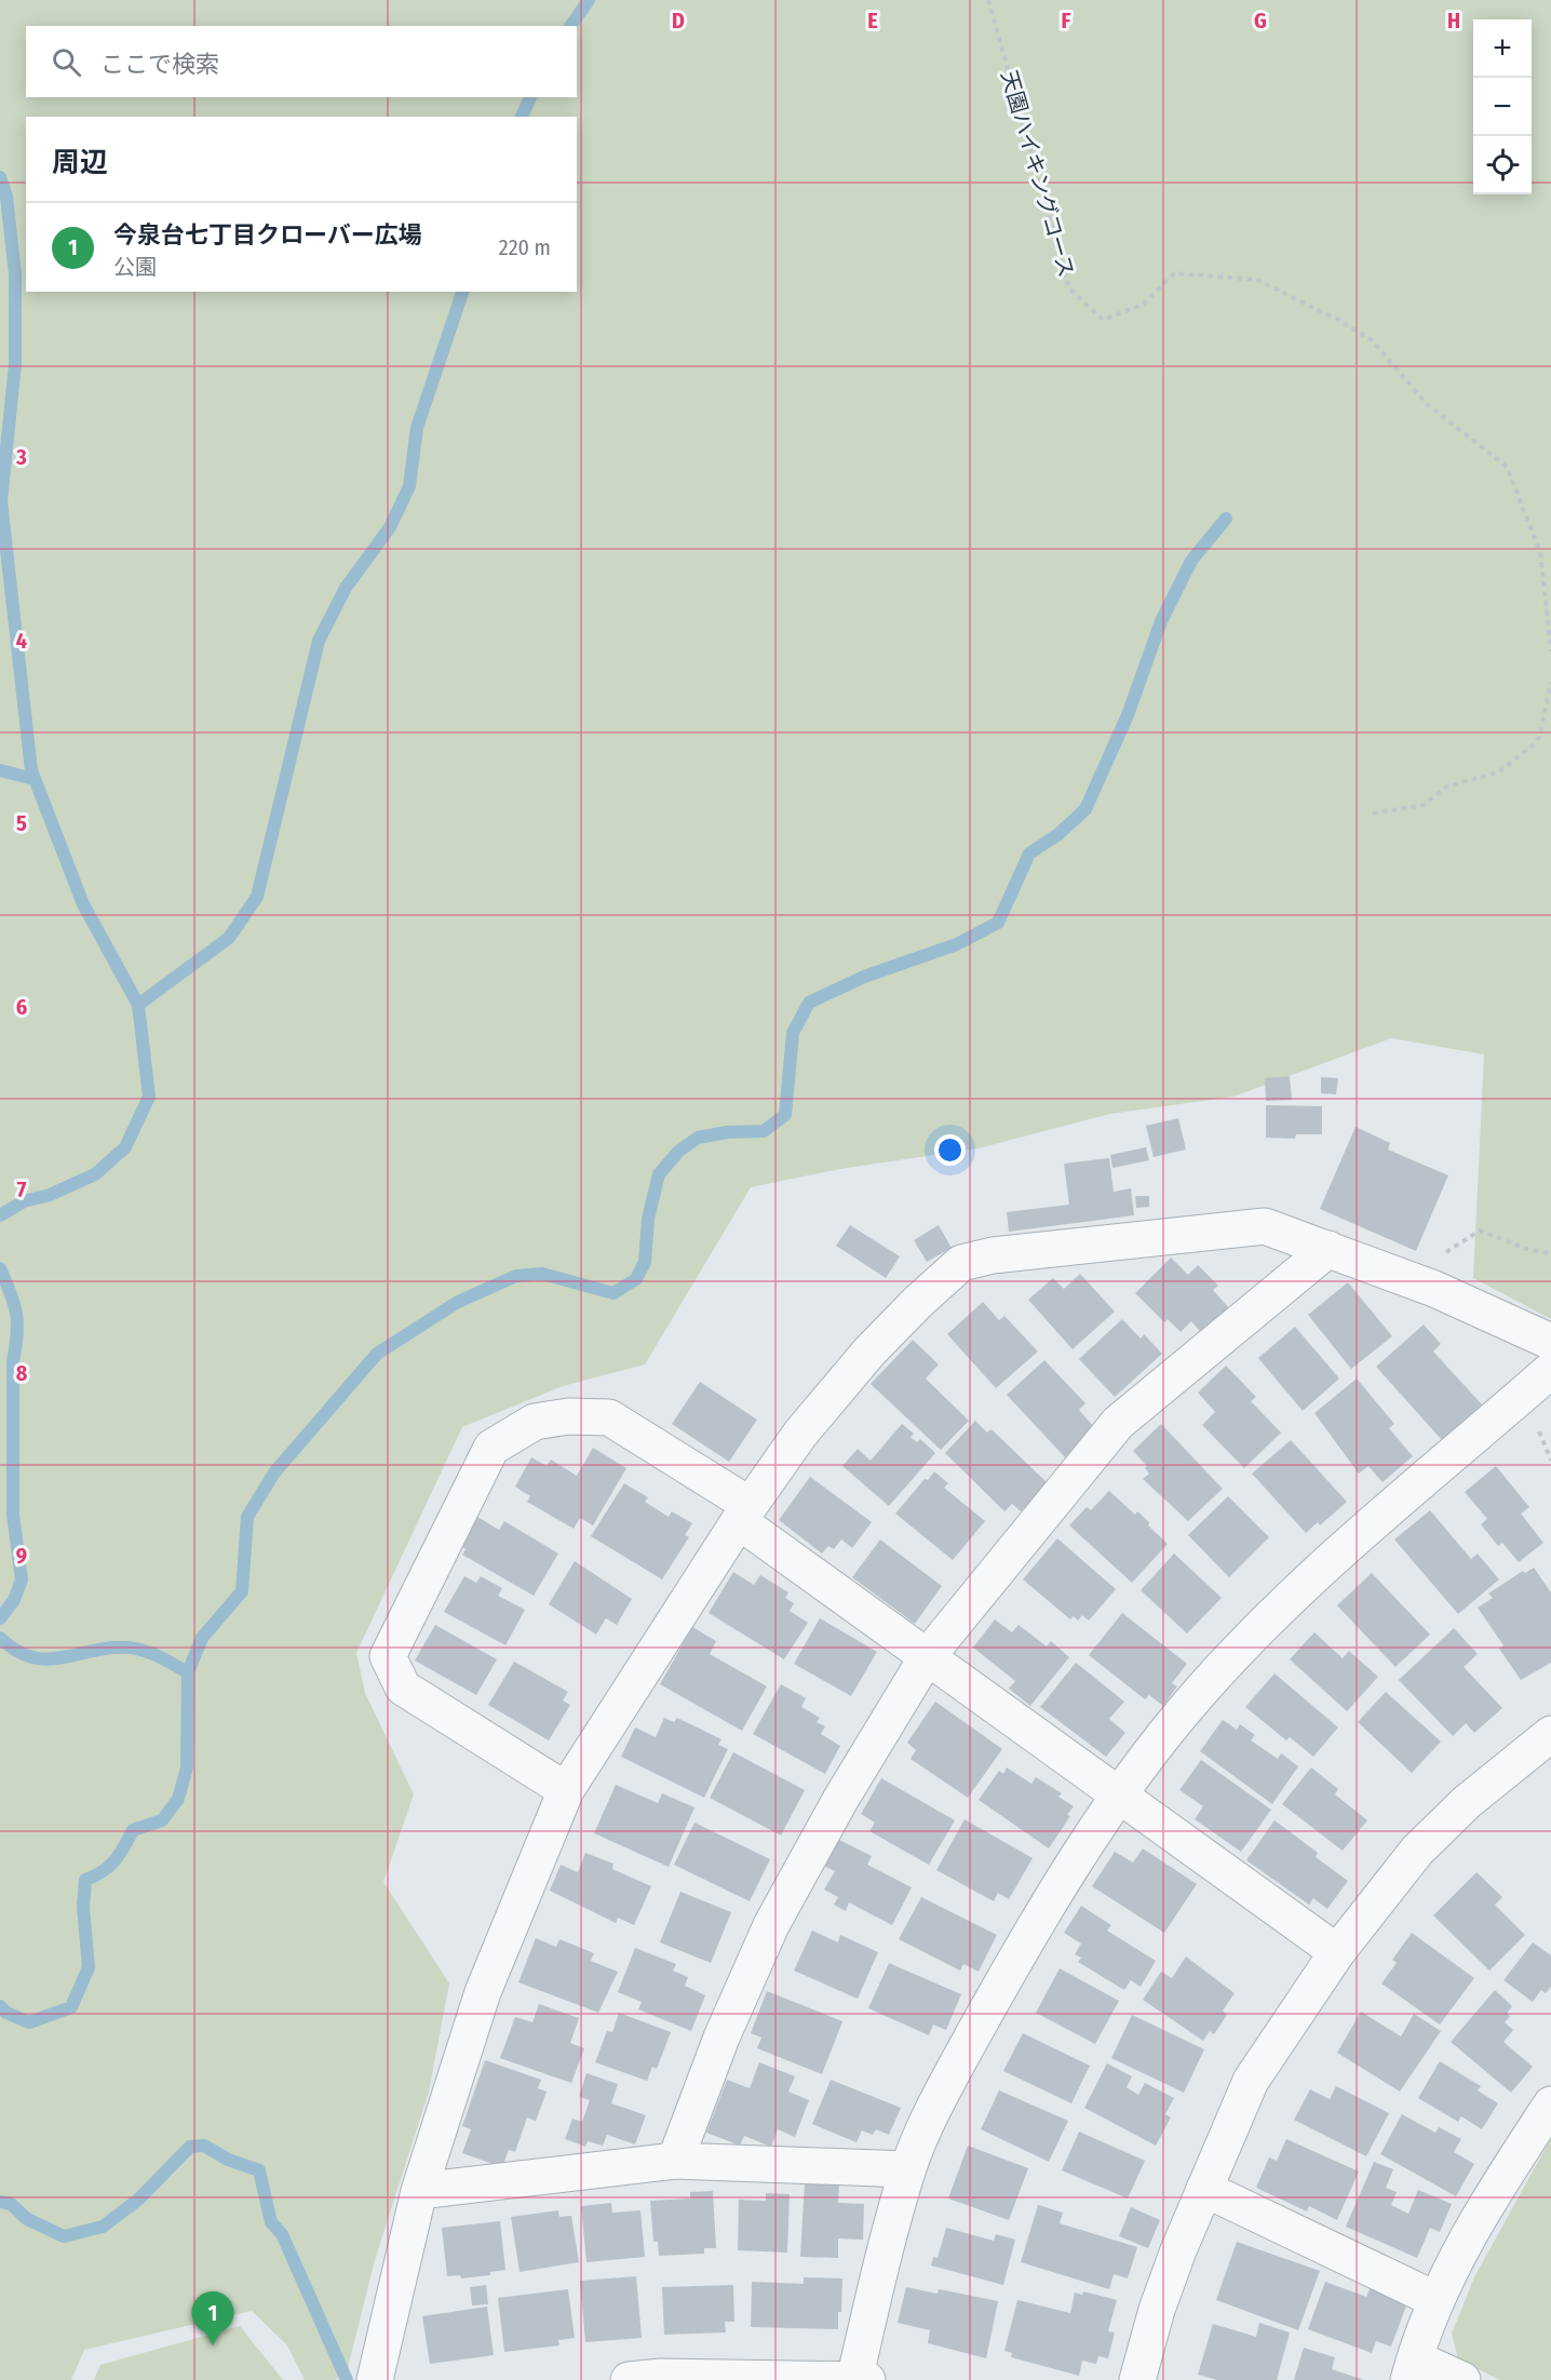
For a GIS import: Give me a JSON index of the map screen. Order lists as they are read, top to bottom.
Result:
{
  "streets": {
    "path": ["天園ハイキングコース"]
  },
  "page": {
    "map_buttons": ["+", "−"],
    "search": "ここで検索",
    "heading": "周辺",
    "list": [
      {
        "mark": "1",
        "name": "今泉台七丁目クローバー広場",
        "note": "公園",
        "value": "220 m"
      }
    ],
    "pins": "1"
  },
  "grid": {
    "columns": [
      "D",
      "E",
      "F",
      "G",
      "H"
    ],
    "rows": [
      "3",
      "4",
      "5",
      "6",
      "7",
      "8",
      "9"
    ]
  }
}
